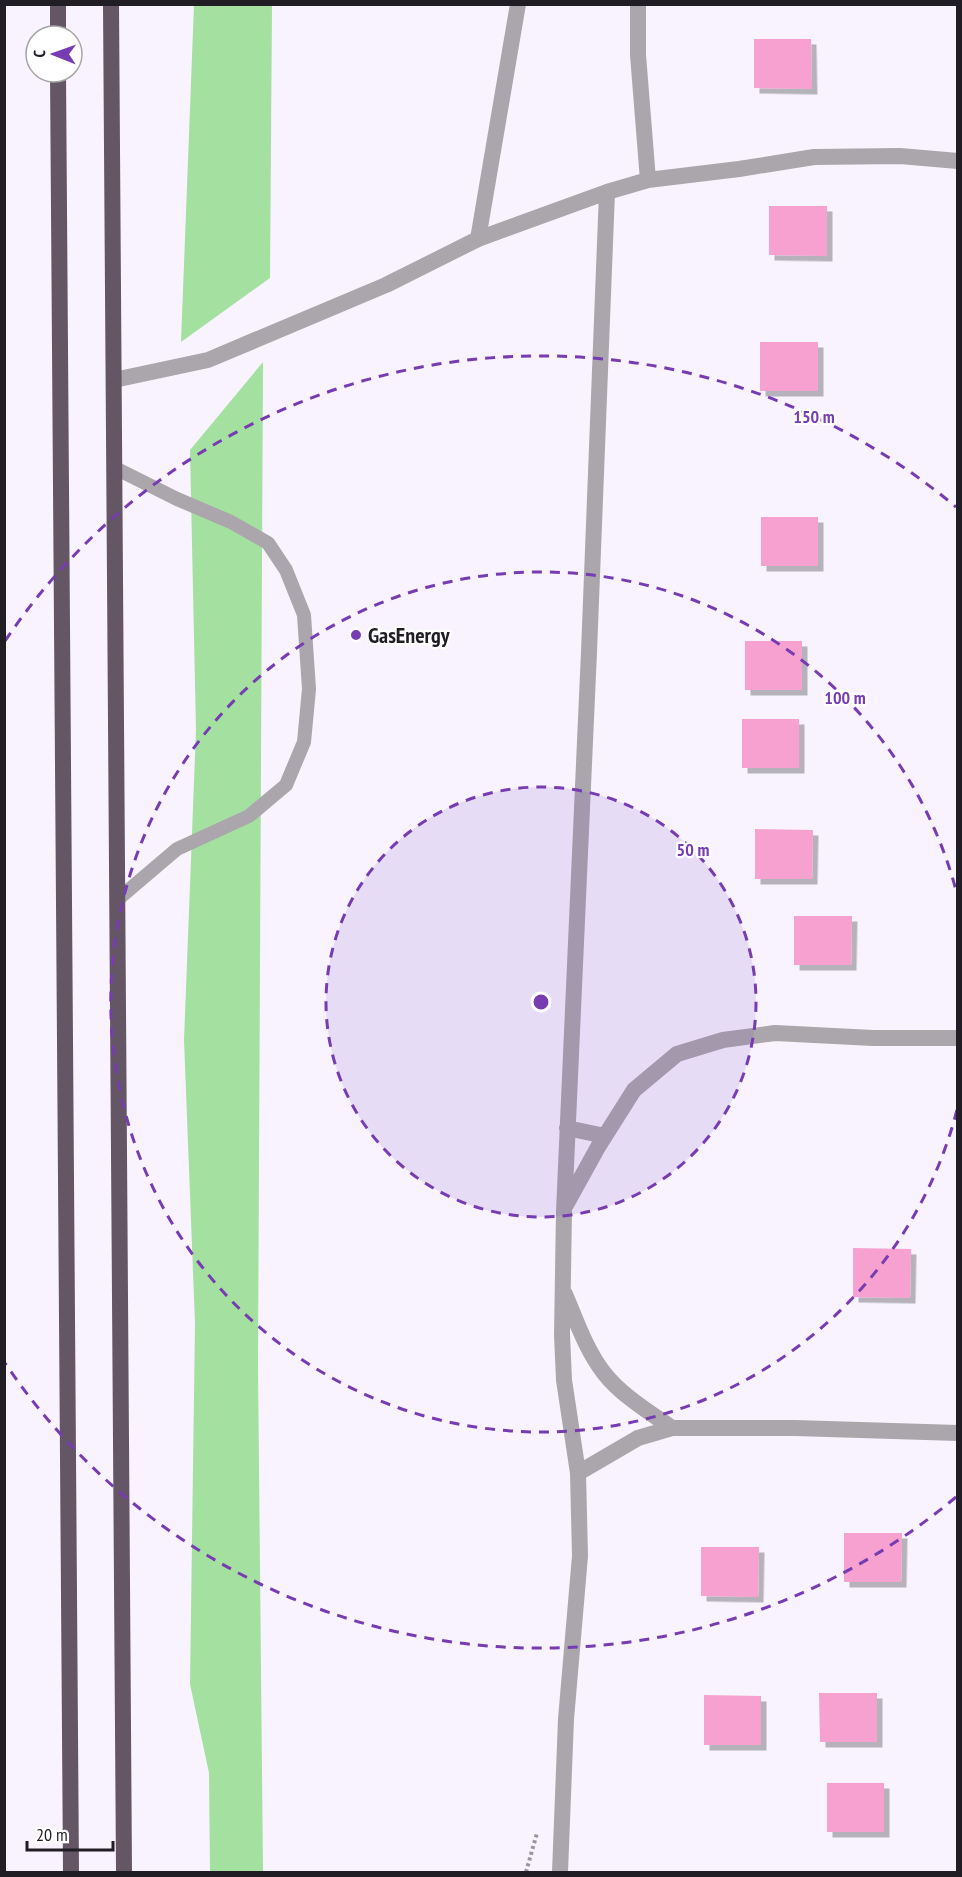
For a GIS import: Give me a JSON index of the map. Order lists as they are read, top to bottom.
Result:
{
  "places": ["GasEnergy"],
  "scale_bar": "20 m",
  "north": "left",
  "rings": ["150 m", "100 m", "50 m"]
}
